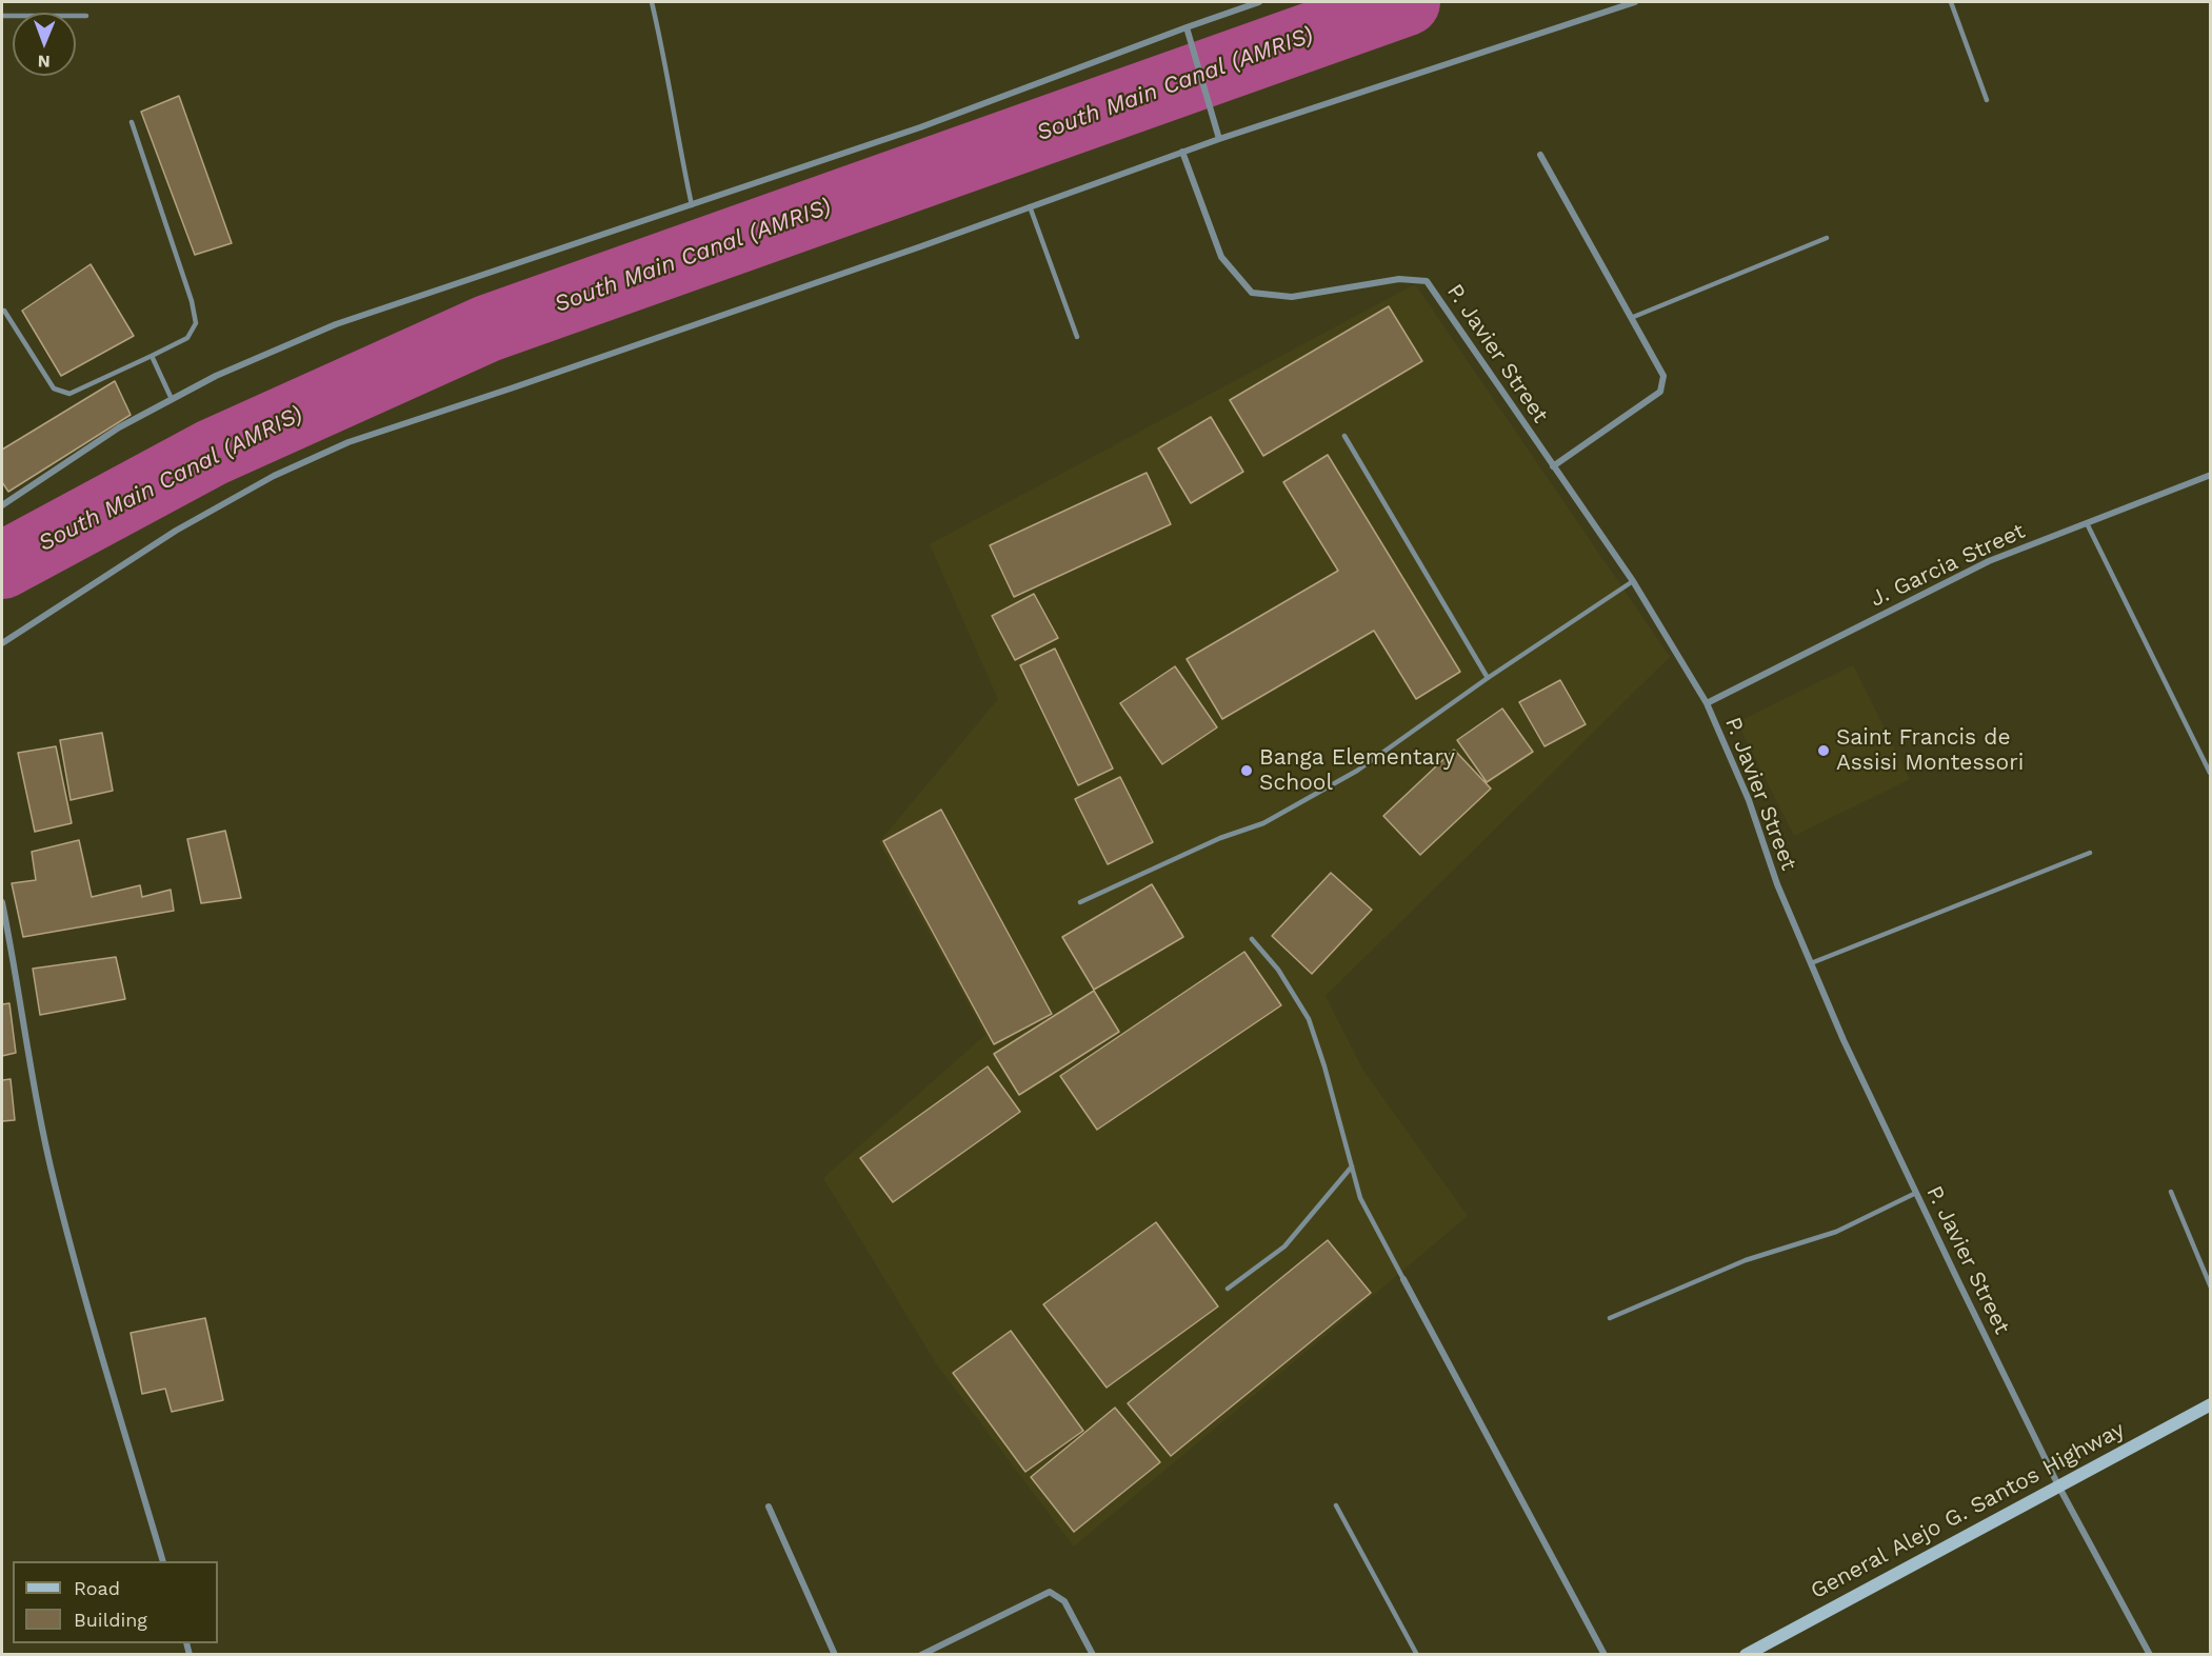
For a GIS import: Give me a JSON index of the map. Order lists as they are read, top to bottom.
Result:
{
  "streets": {
    "main road": ["General Alejo G. Santos Highway"],
    "street": ["P. Javier Street", "J. Garcia Street"]
  },
  "crossings": [
    ["P. Javier Street", "J. Garcia Street"],
    ["P. Javier Street", "General Alejo G. Santos Highway"]
  ],
  "water": ["South Main Canal (AMRIS)"],
  "places": ["Saint Francis de Assisi Montessori", "Banga Elementary School"],
  "legend": ["Road", "Building"],
  "north": "bottom"
}
